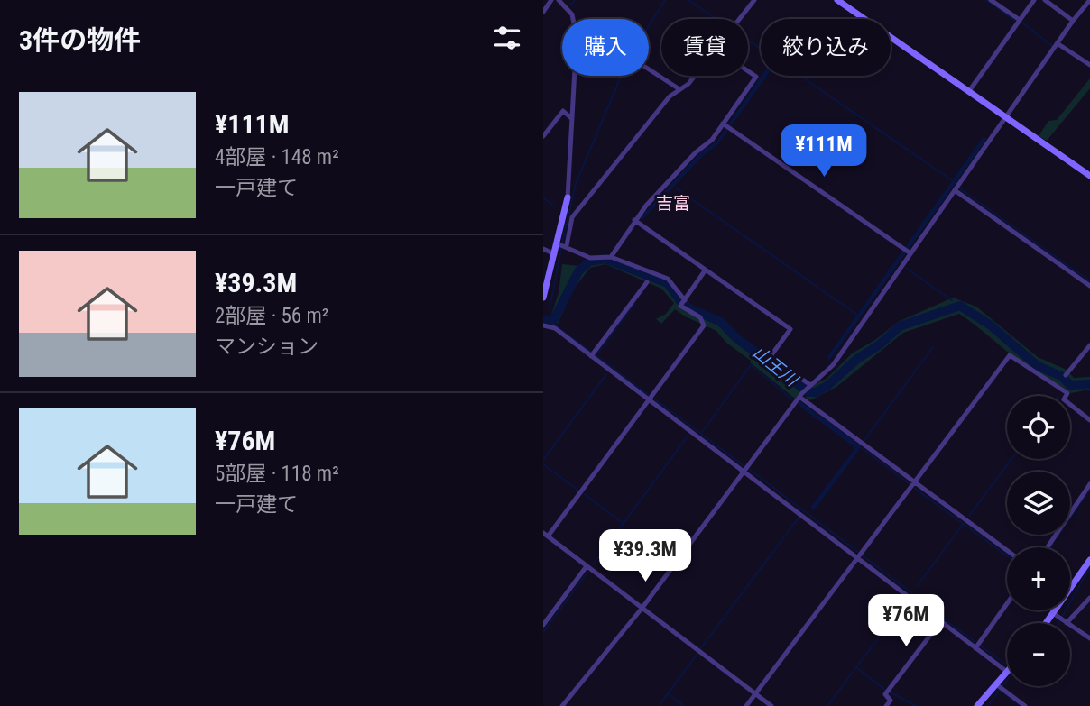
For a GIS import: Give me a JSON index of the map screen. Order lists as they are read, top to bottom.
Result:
{
  "districts": ["吉富"],
  "water": ["山王川"],
  "page": {
    "heading": "3件の物件",
    "chip": ["購入", "賃貸", "絞り込み"],
    "list": [
      {
        "name": "¥111M",
        "note": "4部屋 · 148 m² · 一戸建て"
      },
      {
        "name": "¥39.3M",
        "note": "2部屋 · 56 m² · マンション"
      },
      {
        "name": "¥76M",
        "note": "5部屋 · 118 m² · 一戸建て"
      }
    ],
    "price": ["¥111M", "¥39.3M", "¥76M"],
    "map_buttons": ["+", "−"]
  }
}
